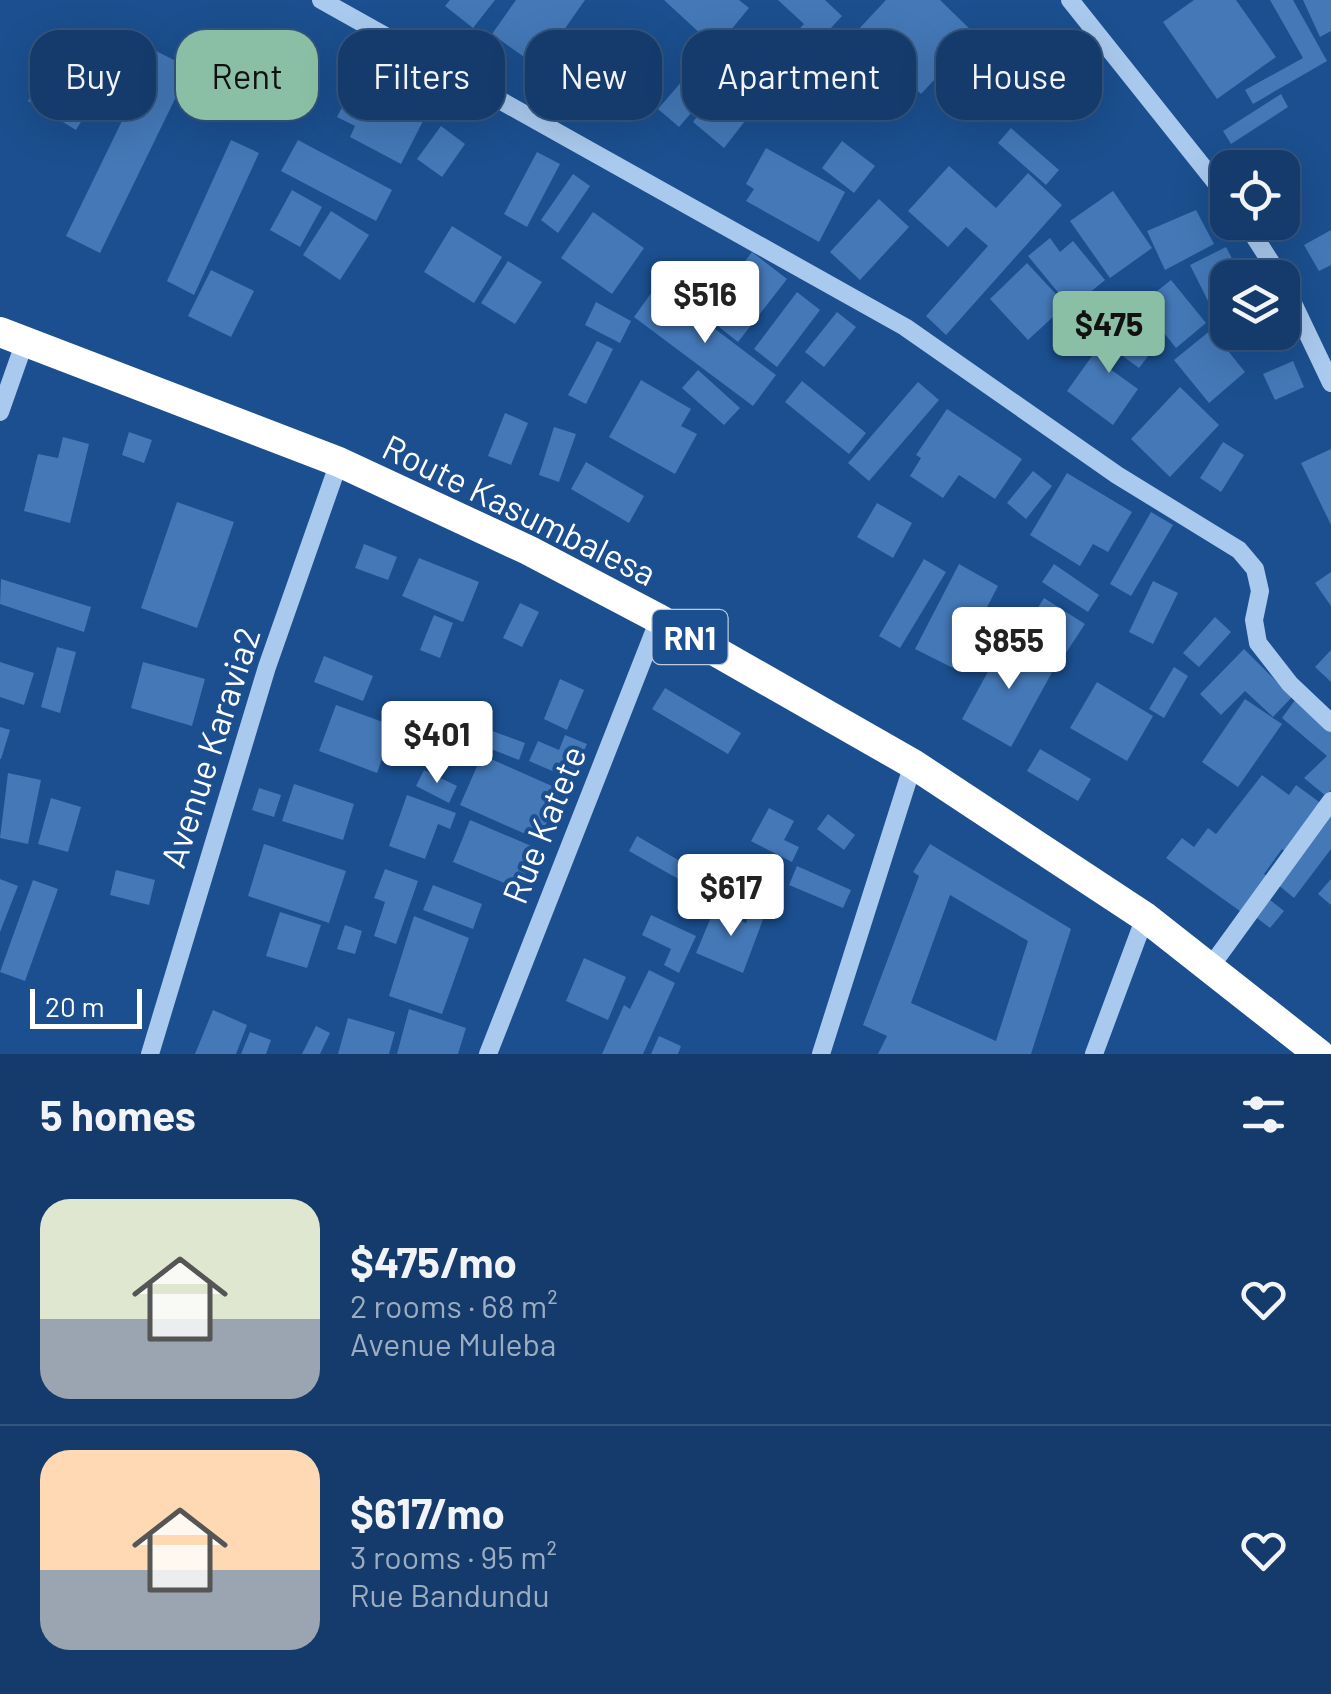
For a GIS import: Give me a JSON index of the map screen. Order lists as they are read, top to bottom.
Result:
{
  "streets": {
    "highway": ["Route Kasumbalesa", "RN1"],
    "street": ["Avenue Karavia2", "Rue Katete"]
  },
  "crossings": [
    ["Route Kasumbalesa", "Avenue Karavia2"],
    ["Route Kasumbalesa", "Rue Katete"]
  ],
  "scale_bar": "20 m",
  "page": {
    "chip": [
      "Buy",
      "Rent",
      "Filters",
      "New",
      "Apartment",
      "House"
    ],
    "price": [
      "$516",
      "$475",
      "$855",
      "$401",
      "$617"
    ],
    "scale": "20 m",
    "heading": "5 homes",
    "list": [
      {
        "name": "$475/mo",
        "note": "2 rooms · 68 m² · Avenue Muleba"
      },
      {
        "name": "$617/mo",
        "note": "3 rooms · 95 m² · Rue Bandundu"
      }
    ]
  }
}
